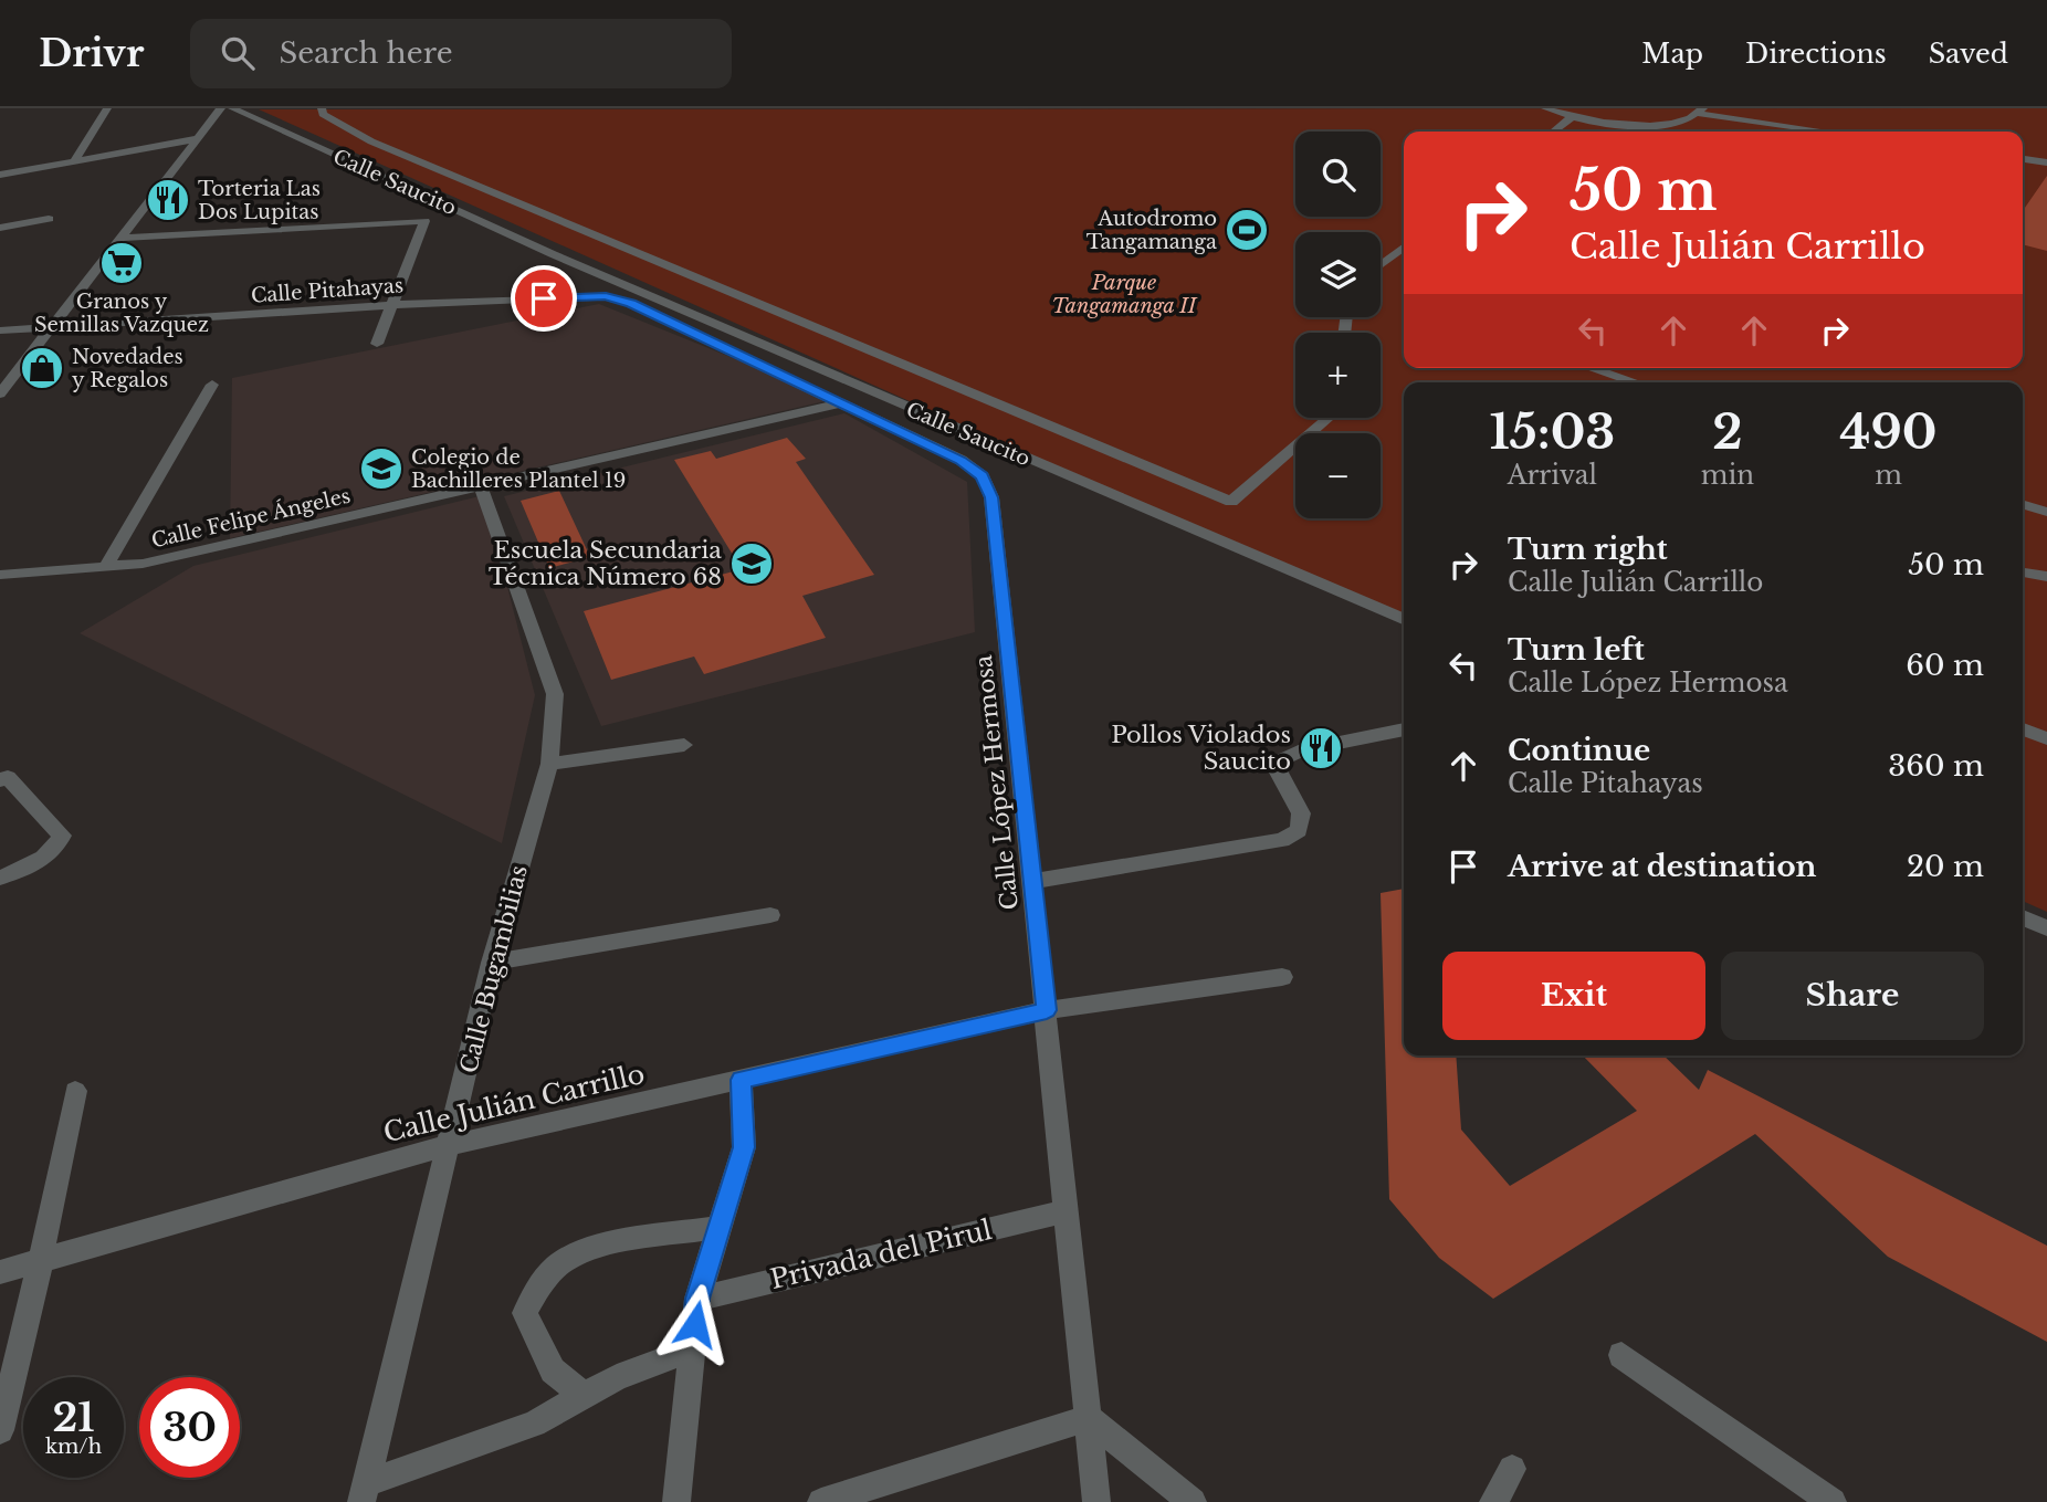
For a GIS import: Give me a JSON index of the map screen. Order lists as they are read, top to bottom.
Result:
{
  "streets": {
    "street": [
      "Calle Saucito",
      "Calle Pitahayas",
      "Calle Felipe Ángeles",
      "Calle López Hermosa",
      "Calle Bugambilias",
      "Calle Julián Carrillo",
      "Privada del Pirul"
    ]
  },
  "crossings": [
    ["Calle Saucito", "Calle Felipe Ángeles"],
    ["Calle Pitahayas", "Calle López Hermosa"],
    ["Calle Felipe Ángeles", "Calle López Hermosa"],
    ["Calle Felipe Ángeles", "Calle Bugambilias"],
    ["Calle López Hermosa", "Calle Julián Carrillo"],
    ["Calle López Hermosa", "Privada del Pirul"],
    ["Calle Bugambilias", "Calle Julián Carrillo"]
  ],
  "parks": ["Parque Tangamanga II"],
  "places": {
    "restaurant": ["Torteria Las Dos Lupitas", "Pollos Violados Saucito"],
    "sports": ["Autodromo Tangamanga"],
    "supermarket": ["Granos y Semillas Vazquez"],
    "shop": ["Novedades y Regalos"],
    "school or university": ["Colegio de Bachilleres Plantel 19", "Escuela Secundaria Técnica Número 68"]
  },
  "page": {
    "header": "Drivr",
    "search": "Search here",
    "nav": ["Map", "Directions", "Saved"],
    "map_buttons": ["+", "−"],
    "turn": ["50 m", "Calle Julián Carrillo"],
    "eta": [
      "15:03",
      "Arrival",
      "2",
      "min",
      "490",
      "m"
    ],
    "list": [
      {
        "name": "Turn right",
        "note": "Calle Julián Carrillo",
        "value": "50 m"
      },
      {
        "name": "Turn left",
        "note": "Calle López Hermosa",
        "value": "60 m"
      },
      {
        "name": "Continue",
        "note": "Calle Pitahayas",
        "value": "360 m"
      },
      {
        "name": "Arrive at destination",
        "value": "20 m"
      }
    ],
    "buttons": ["Exit", "Share"],
    "speed": "21 km/h",
    "limit": "30"
  }
}
